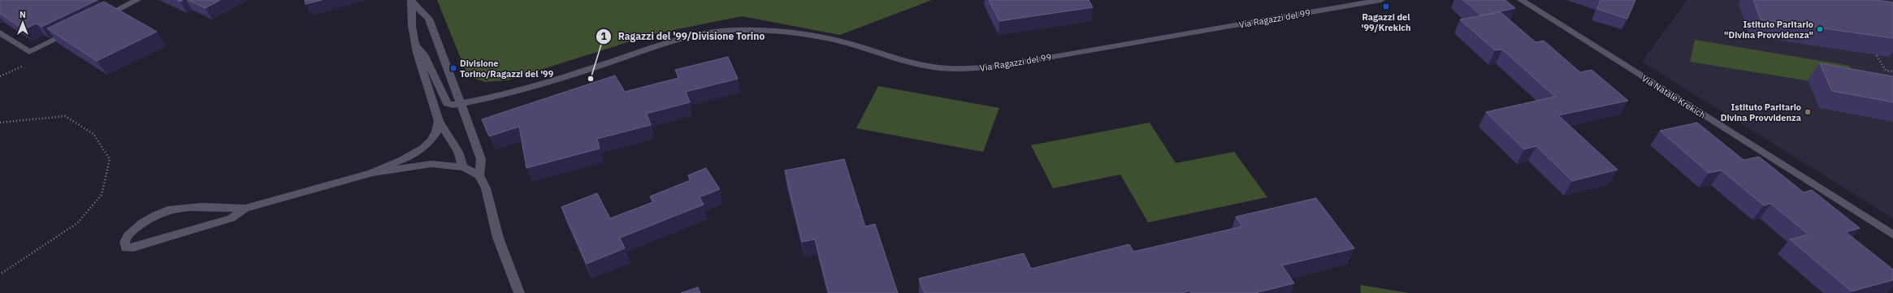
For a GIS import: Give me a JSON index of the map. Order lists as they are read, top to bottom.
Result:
{
  "streets": {
    "street": ["Via Ragazzi del 99", "Via Natale Krekich"]
  },
  "places": {
    "transit": ["Ragazzi del '99/Krekich", "Divisione Torino/Ragazzi del '99"],
    "other": ["Istituto Paritario \"Divina Provvidenza\"", "Ragazzi del '99/Divisione Torino", "Istituto Paritario Divina Provvidenza"]
  },
  "north": "top"
}
